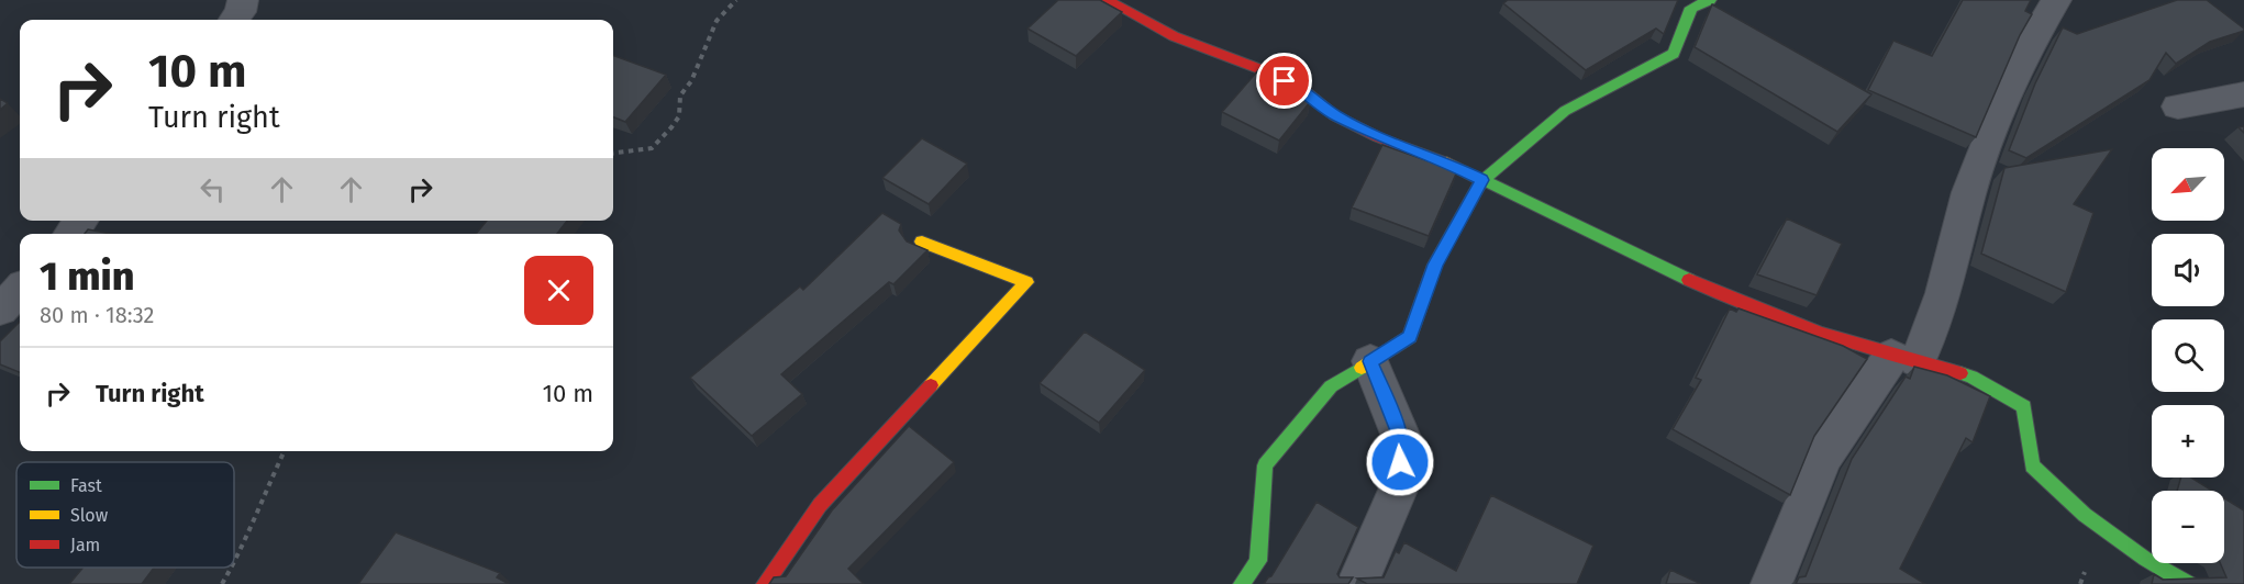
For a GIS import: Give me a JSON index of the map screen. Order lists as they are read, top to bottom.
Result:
{
  "legend": ["Fast", "Slow", "Jam"],
  "north": "bottom left",
  "page": {
    "turn": ["10 m", "Turn right"],
    "map_buttons": ["+", "−"],
    "heading": ["1 min", "80 m · 18:32"],
    "list": [
      {
        "name": "Turn right",
        "value": "10 m"
      }
    ]
  }
}
